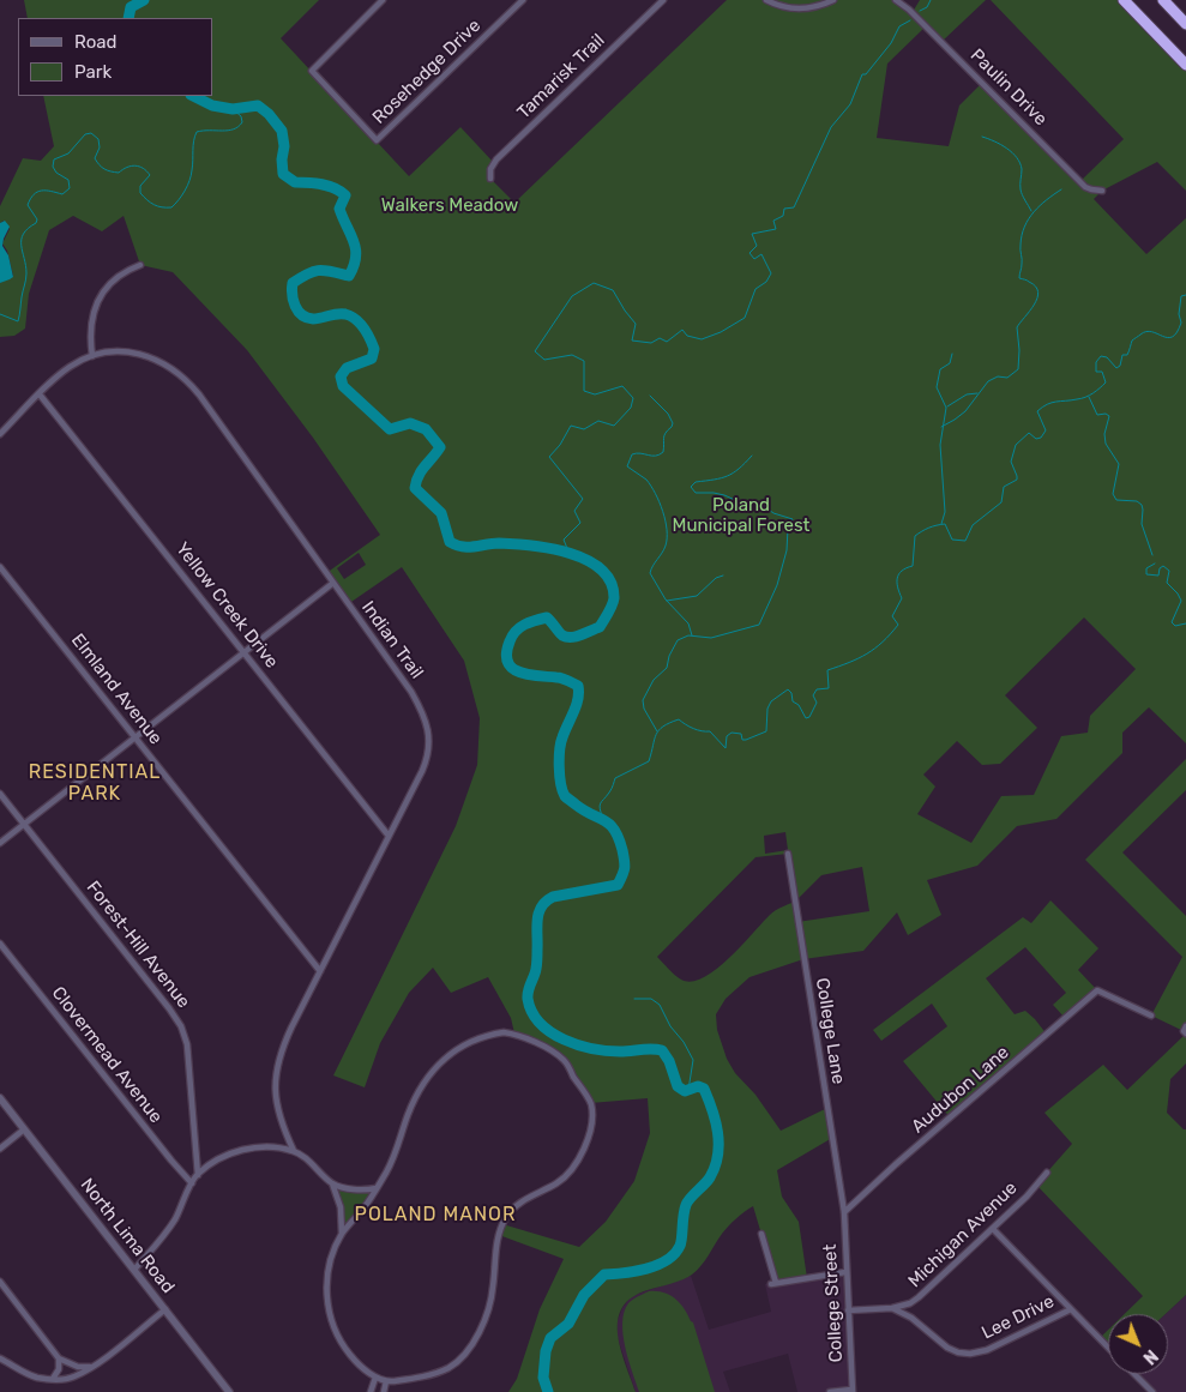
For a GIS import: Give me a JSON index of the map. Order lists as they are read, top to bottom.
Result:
{
  "streets": {
    "street": [
      "Rosehedge Drive",
      "Tamarisk Trail",
      "Paulin Drive",
      "Yellow Creek Drive",
      "Indian Trail",
      "Elmland Avenue",
      "Forest-Hill Avenue",
      "College Lane",
      "Clovermead Avenue",
      "Audubon Lane",
      "Michigan Avenue",
      "North Lima Road",
      "College Street",
      "Lee Drive"
    ]
  },
  "crossings": [
    ["Yellow Creek Drive", "Indian Trail"],
    ["Indian Trail", "Elmland Avenue"],
    ["College Lane", "Audubon Lane"],
    ["College Lane", "College Street"],
    ["Audubon Lane", "College Street"],
    ["Michigan Avenue", "Lee Drive"]
  ],
  "districts": ["RESIDENTIAL PARK", "POLAND MANOR"],
  "parks": ["Walkers Meadow", "Poland Municipal Forest"],
  "legend": ["Road", "Park"],
  "north": "bottom right"
}
